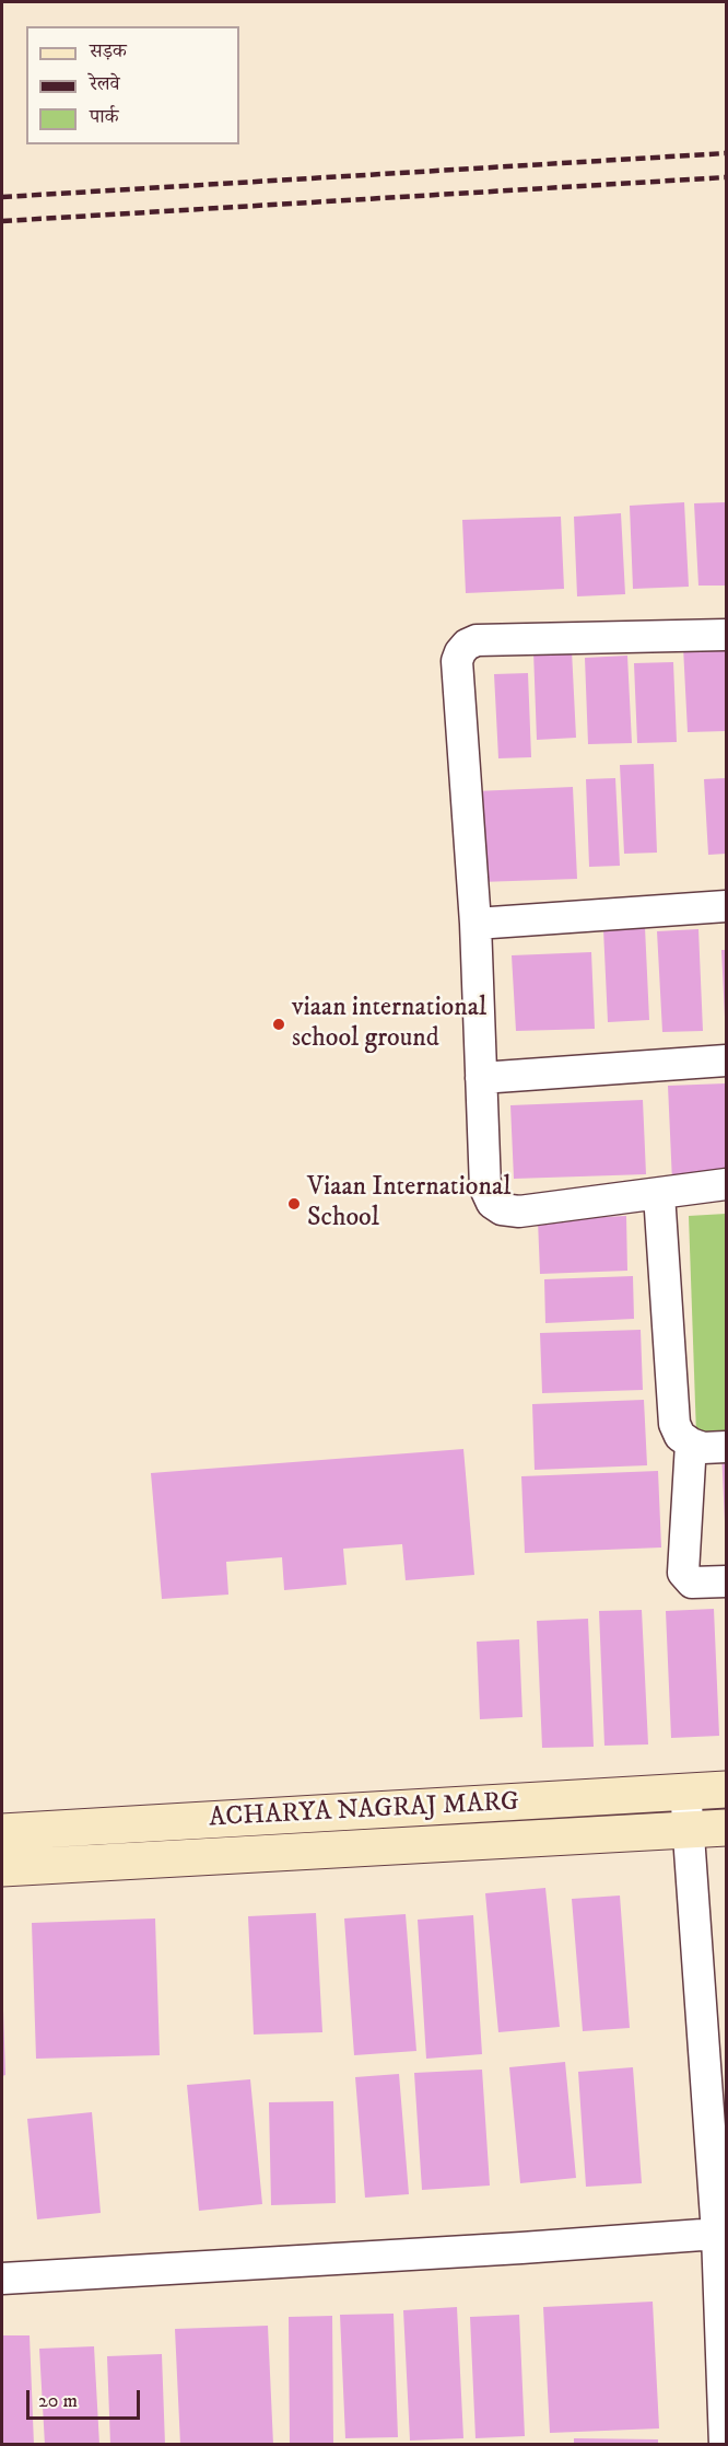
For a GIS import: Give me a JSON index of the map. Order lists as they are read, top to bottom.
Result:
{
  "streets": {
    "street": ["ACHARYA NAGRAJ MARG"]
  },
  "places": ["viaan international school ground", "Viaan International School"],
  "legend": ["सड़क", "रेलवे", "पार्क"],
  "scale_bar": "20 m"
}
